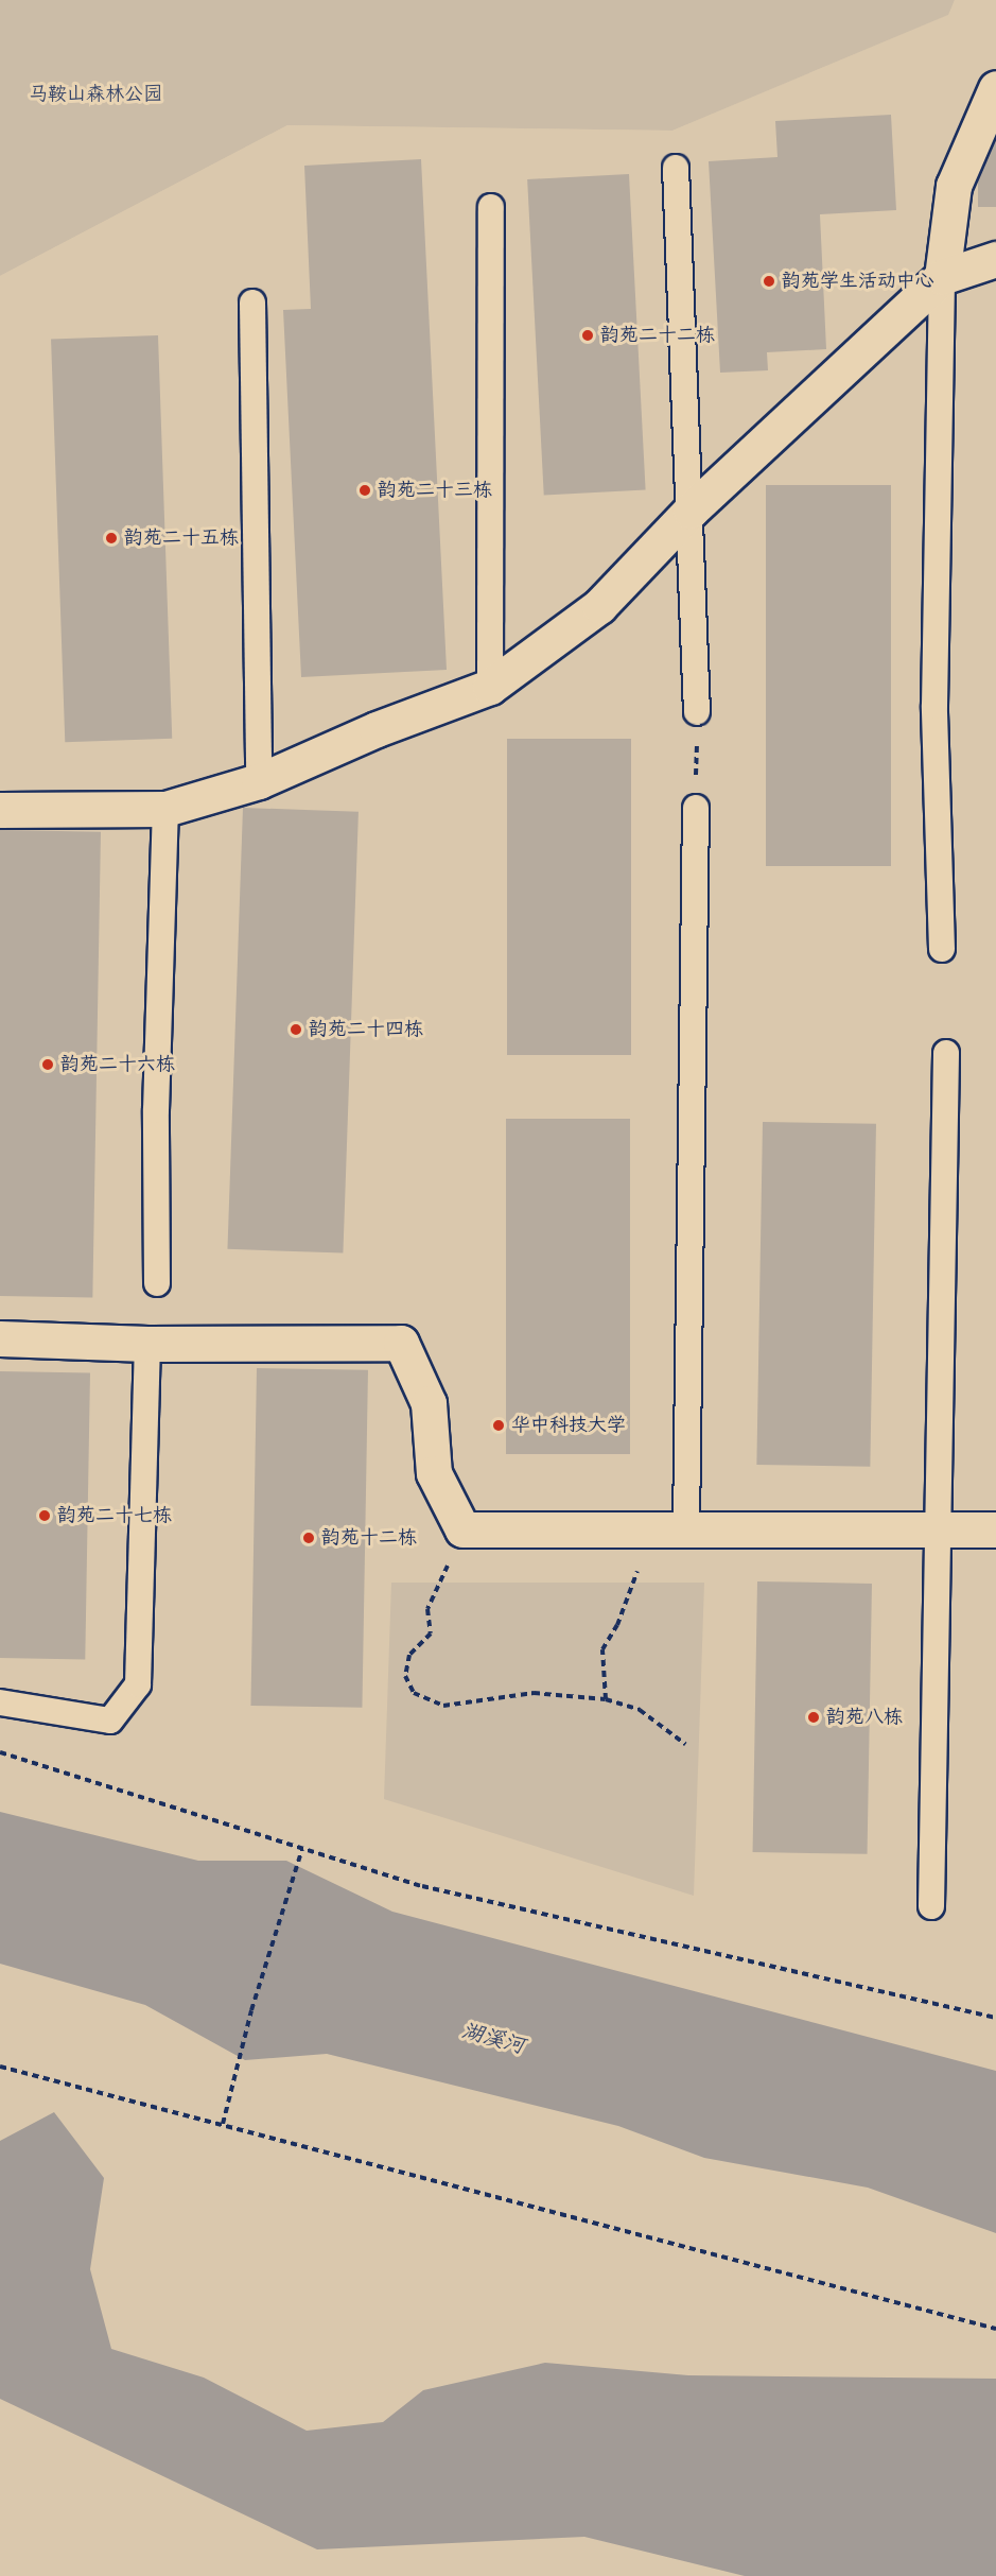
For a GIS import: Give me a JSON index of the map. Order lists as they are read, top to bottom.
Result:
{
  "water": ["湖溪河"],
  "parks": ["马鞍山森林公园"],
  "places": [
    "韵苑学生活动中心",
    "韵苑二十二栋",
    "韵苑二十三栋",
    "韵苑二十五栋",
    "韵苑二十四栋",
    "韵苑二十六栋",
    "华中科技大学",
    "韵苑二十七栋",
    "韵苑十二栋",
    "韵苑八栋"
  ]
}
